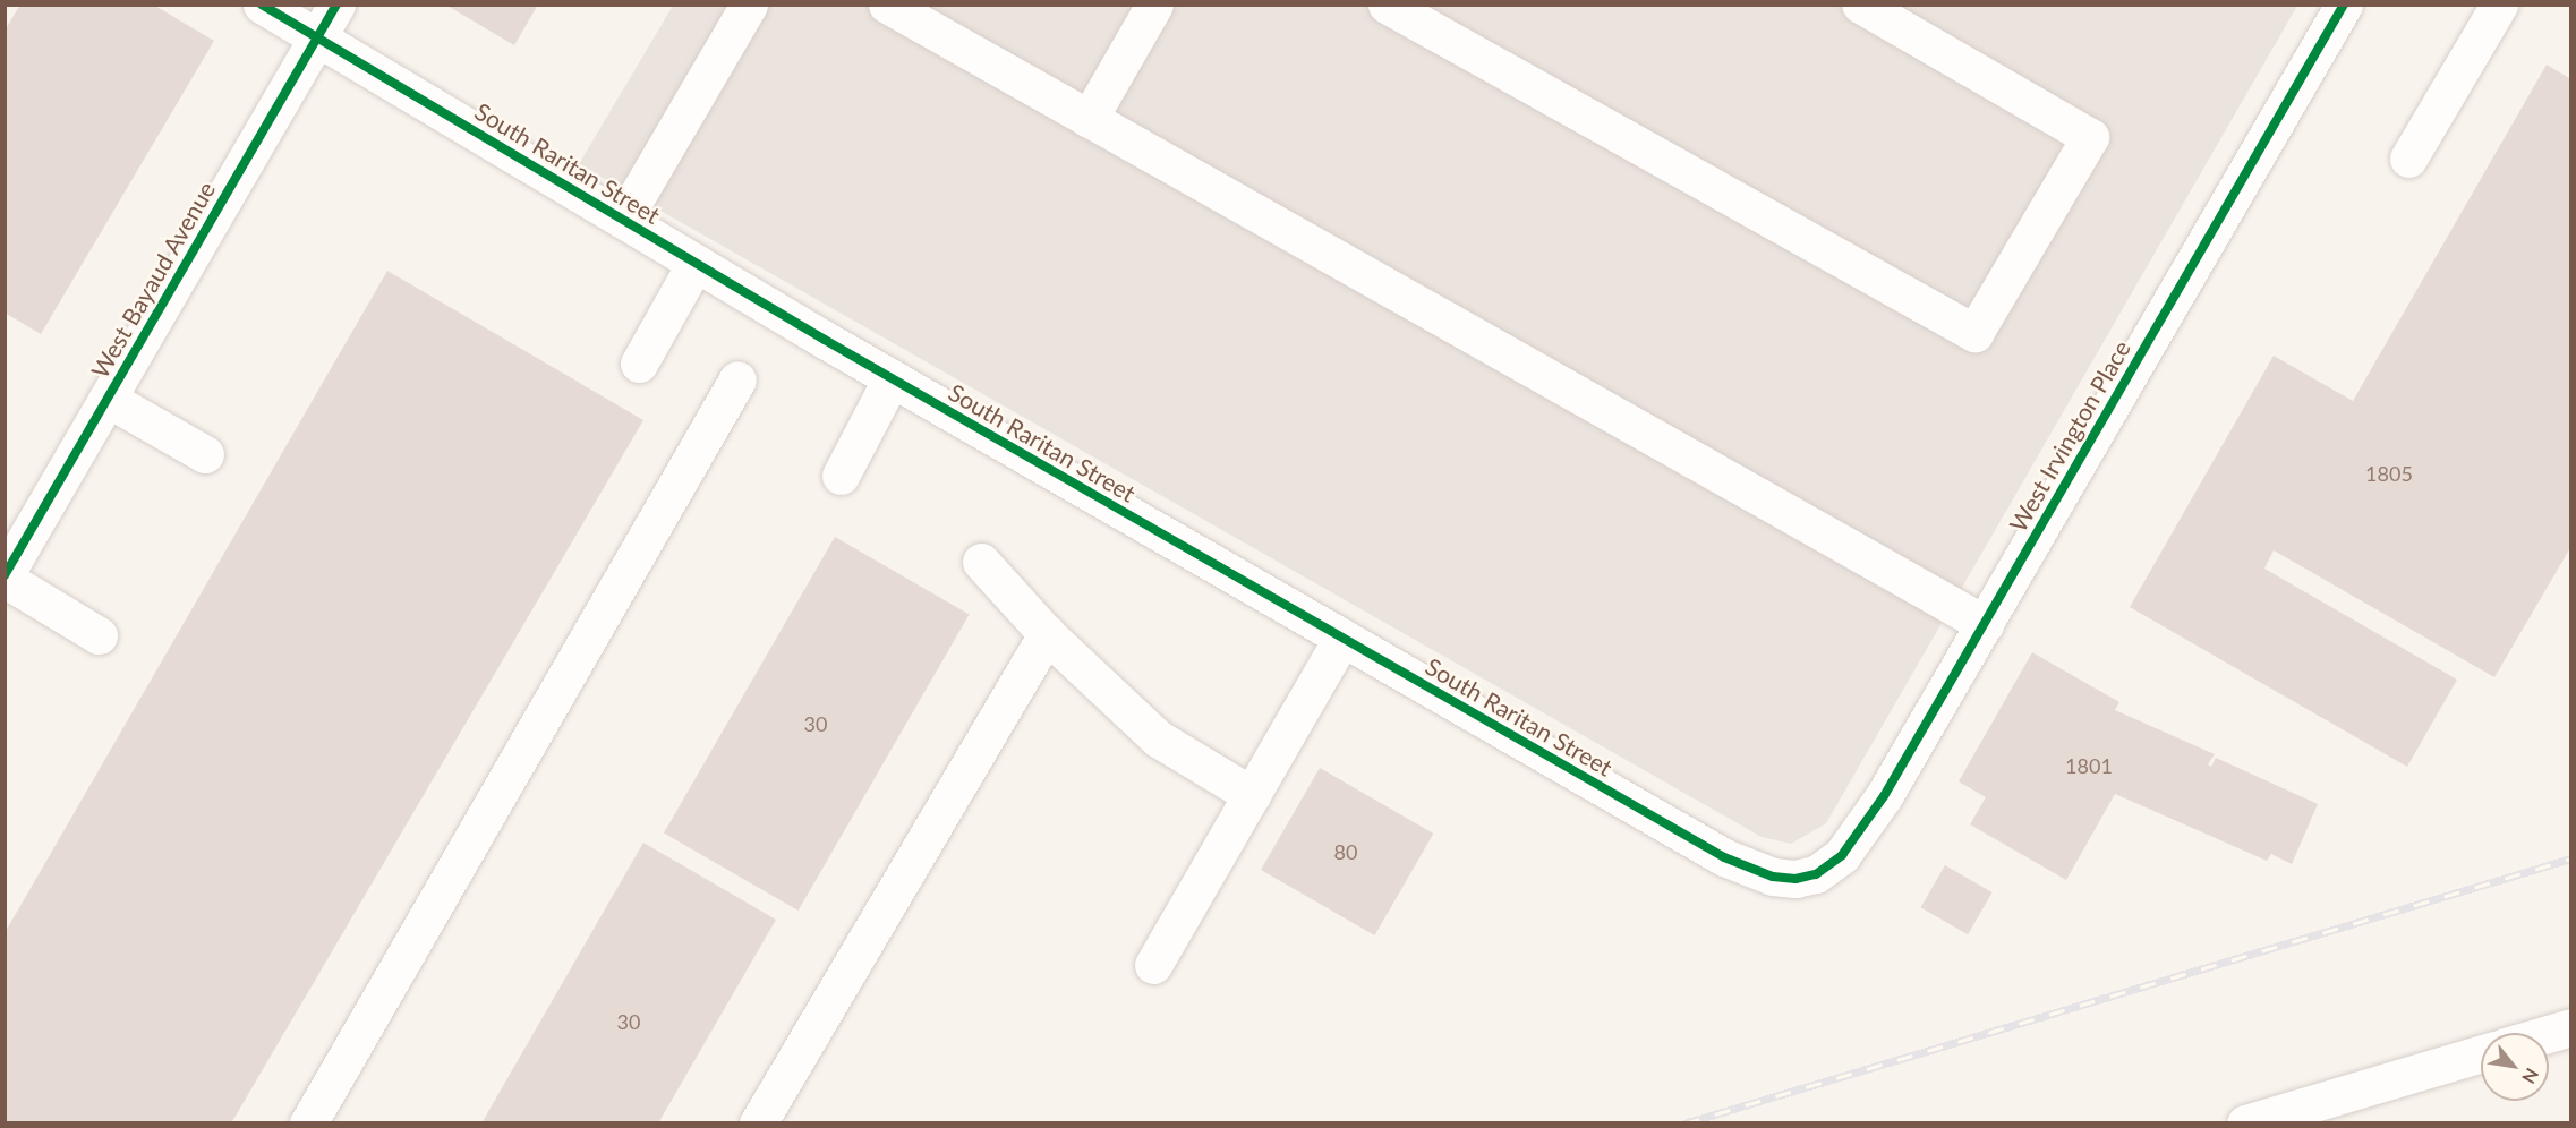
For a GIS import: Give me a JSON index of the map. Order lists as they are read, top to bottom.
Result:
{
  "streets": {
    "street": ["South Raritan Street", "West Bayaud Avenue", "West Irvington Place"]
  },
  "crossings": [
    ["South Raritan Street", "West Bayaud Avenue"],
    ["South Raritan Street", "West Irvington Place"]
  ],
  "house_numbers": [
    "1805",
    "30",
    "1801",
    "80",
    "30"
  ],
  "north": "bottom right"
}
